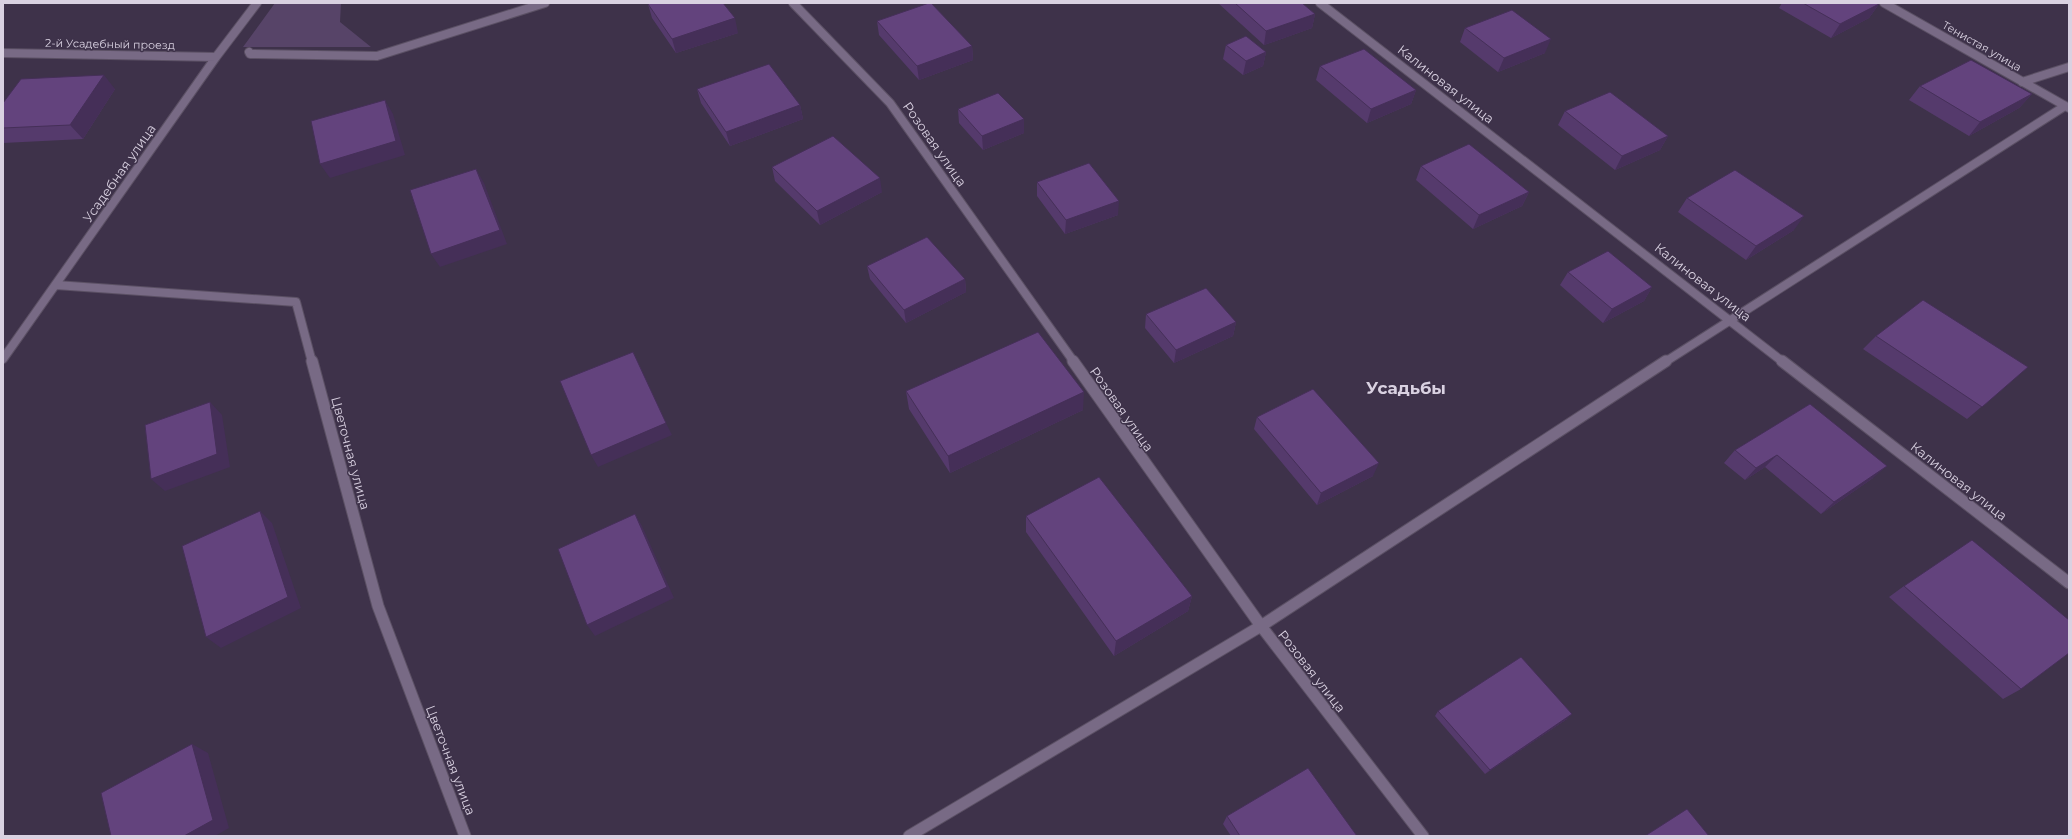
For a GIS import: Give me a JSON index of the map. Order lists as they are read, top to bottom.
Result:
{
  "streets": {
    "street": [
      "2-й Усадебный проезд",
      "Тенистая улица",
      "Калиновая улица",
      "Розовая улица",
      "Усадебная улица",
      "Цветочная улица"
    ]
  },
  "crossings": [
    ["2-й Усадебный проезд", "Усадебная улица"],
    ["Усадебная улица", "Цветочная улица"]
  ],
  "districts": ["Усадьбы"]
}
